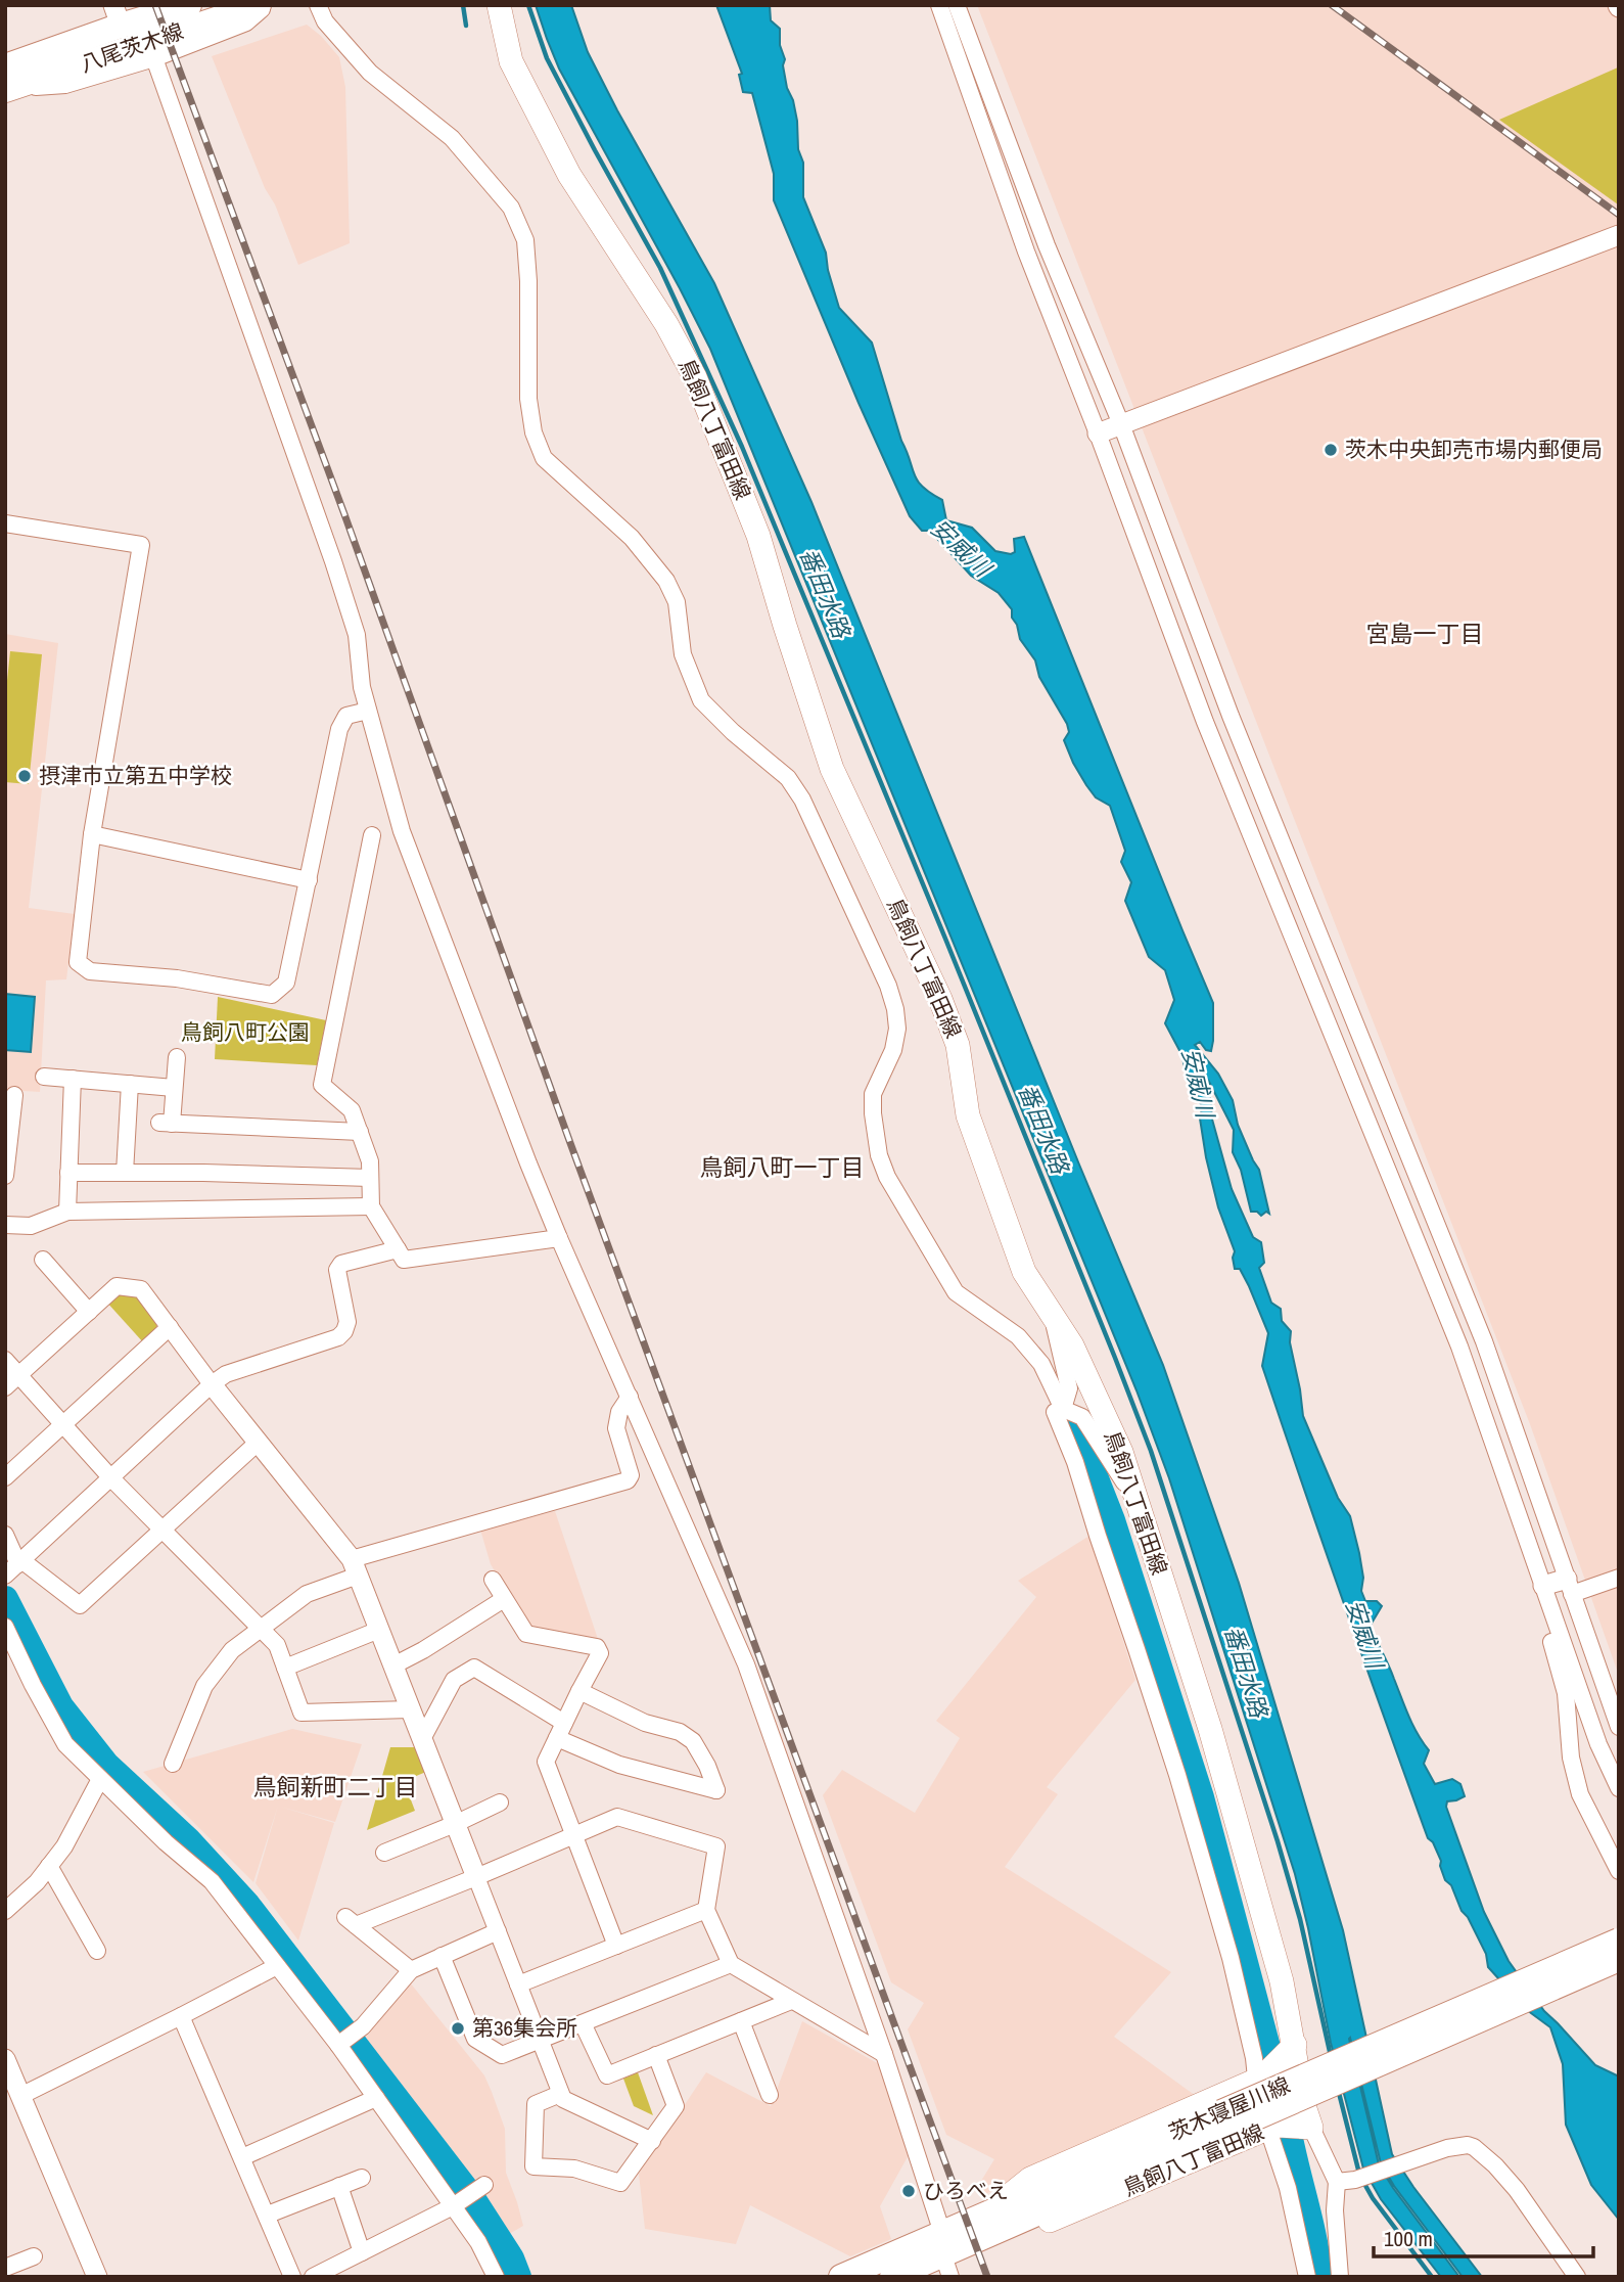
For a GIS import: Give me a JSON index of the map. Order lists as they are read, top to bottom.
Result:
{
  "streets": {
    "main road": ["八尾茨木線", "鳥飼八丁富田線", "茨木寝屋川線"]
  },
  "crossings": [
    ["鳥飼八丁富田線", "茨木寝屋川線"]
  ],
  "districts": ["宮島一丁目", "鳥飼八町一丁目", "鳥飼新町二丁目"],
  "water": ["安威川", "番田水路"],
  "parks": ["鳥飼八町公園"],
  "places": [
    "茨木中央卸売市場内郵便局",
    "摂津市立第五中学校",
    "第36集会所",
    "ひろべえ"
  ],
  "scale_bar": "100 m"
}
